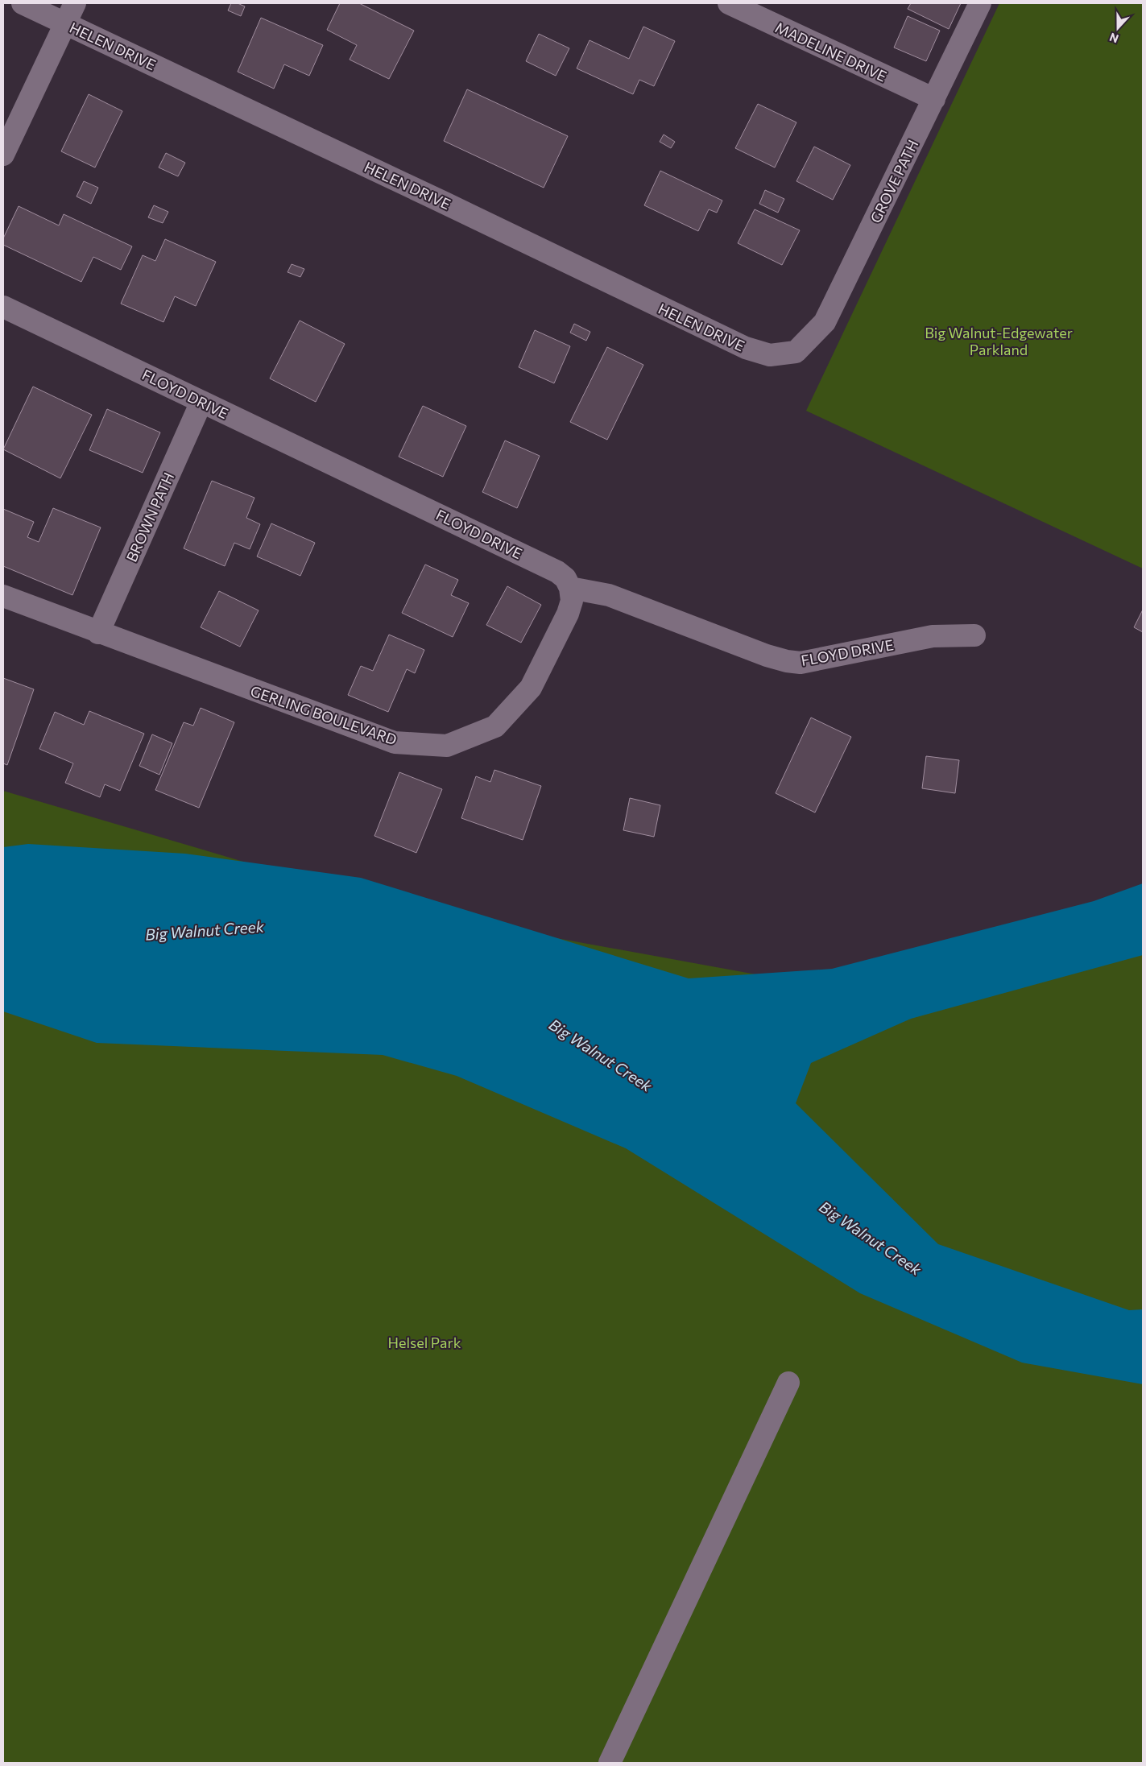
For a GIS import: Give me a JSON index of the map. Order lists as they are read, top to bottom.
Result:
{
  "streets": {
    "street": [
      "HELEN DRIVE",
      "MADELINE DRIVE",
      "GROVE PATH",
      "FLOYD DRIVE",
      "BROWN PATH",
      "GERLING BOULEVARD"
    ]
  },
  "crossings": [
    ["HELEN DRIVE", "GROVE PATH"],
    ["MADELINE DRIVE", "GROVE PATH"],
    ["FLOYD DRIVE", "BROWN PATH"],
    ["FLOYD DRIVE", "GERLING BOULEVARD"],
    ["BROWN PATH", "GERLING BOULEVARD"]
  ],
  "water": ["Big Walnut Creek"],
  "parks": ["Big Walnut-Edgewater Parkland", "Helsel Park"],
  "north": "bottom"
}
